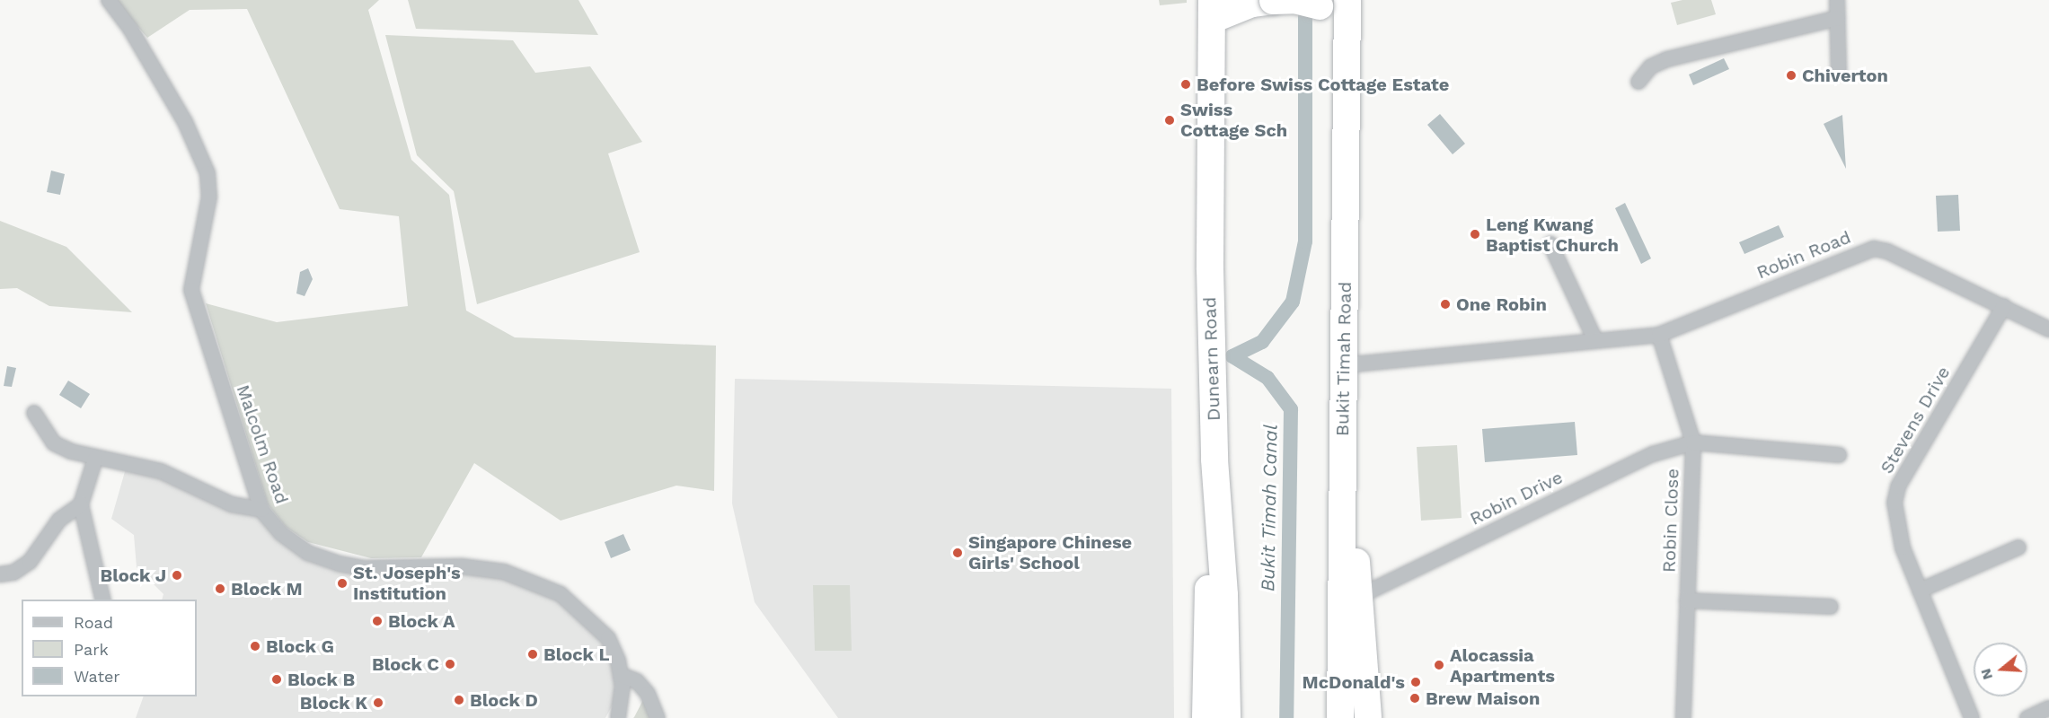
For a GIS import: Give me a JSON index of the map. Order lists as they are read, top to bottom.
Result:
{
  "streets": {
    "highway": ["Dunearn Road", "Bukit Timah Road"],
    "street": [
      "Robin Road",
      "Stevens Drive",
      "Malcolm Road",
      "Robin Drive",
      "Robin Close"
    ]
  },
  "crossings": [
    ["Robin Road", "Bukit Timah Road"],
    ["Robin Road", "Stevens Drive"],
    ["Robin Road", "Robin Close"],
    ["Robin Drive", "Robin Close"]
  ],
  "water": ["Bukit Timah Canal"],
  "places": [
    "Chiverton",
    "Before Swiss Cottage Estate",
    "Swiss Cottage Sch",
    "Leng Kwang Baptist Church",
    "One Robin",
    "Singapore Chinese Girls' School",
    "Block J",
    "St. Joseph's Institution",
    "Block M",
    "Block A",
    "Block G",
    "Block L",
    "Block C",
    "Alocassia Apartments",
    "Block B",
    "McDonald's",
    "Brew Maison",
    "Block D",
    "Block K"
  ],
  "legend": ["Road", "Park", "Water"],
  "north": "left"
}
